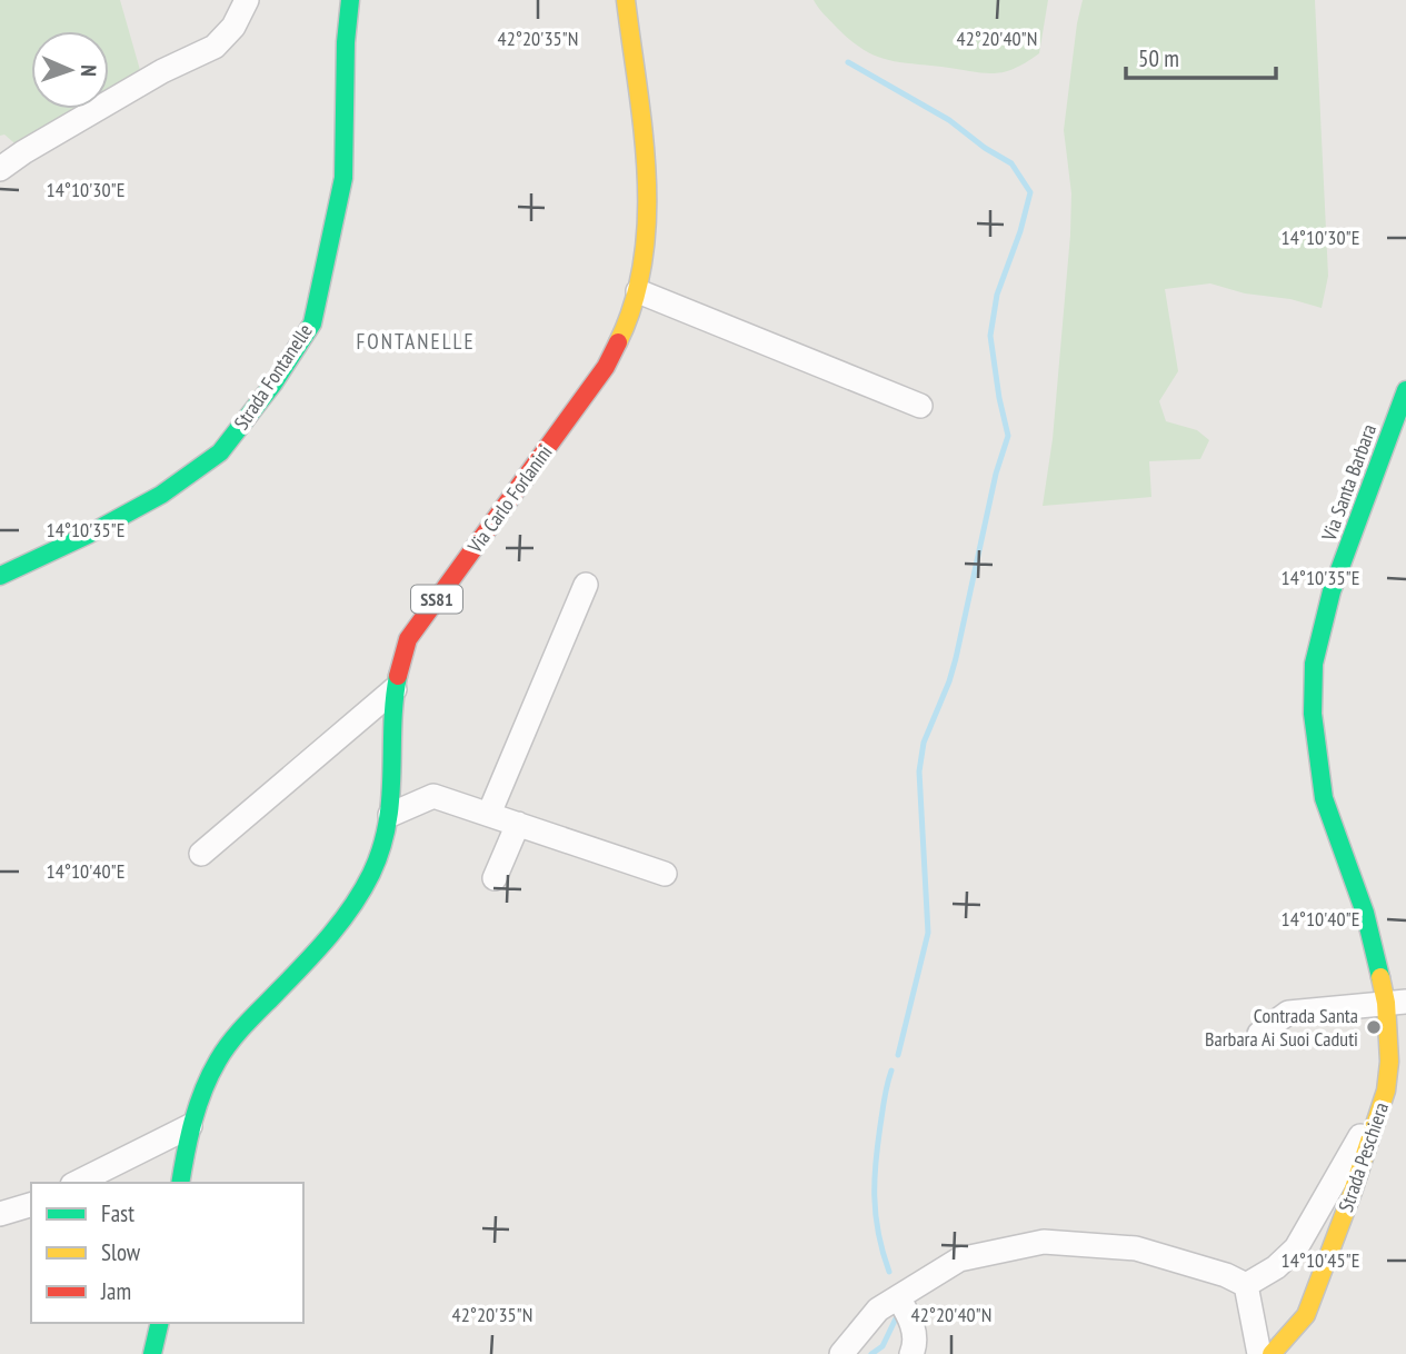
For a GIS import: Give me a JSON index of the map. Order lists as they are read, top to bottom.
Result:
{
  "streets": {
    "street": [
      "Strada Fontanelle",
      "Via Santa Barbara",
      "Via Carlo Forlanini",
      "SS81",
      "Strada Peschiera"
    ]
  },
  "crossings": [
    ["Via Santa Barbara", "Strada Peschiera"]
  ],
  "districts": ["FONTANELLE"],
  "places": ["Contrada Santa Barbara Ai Suoi Caduti"],
  "legend": ["Fast", "Slow", "Jam"],
  "scale_bar": "50 m",
  "north": "right",
  "coordinates": [
    "42°20'35\"N",
    "42°20'40\"N",
    "14°10'30\"E",
    "14°10'35\"E",
    "14°10'40\"E",
    "14°10'45\"E"
  ]
}
